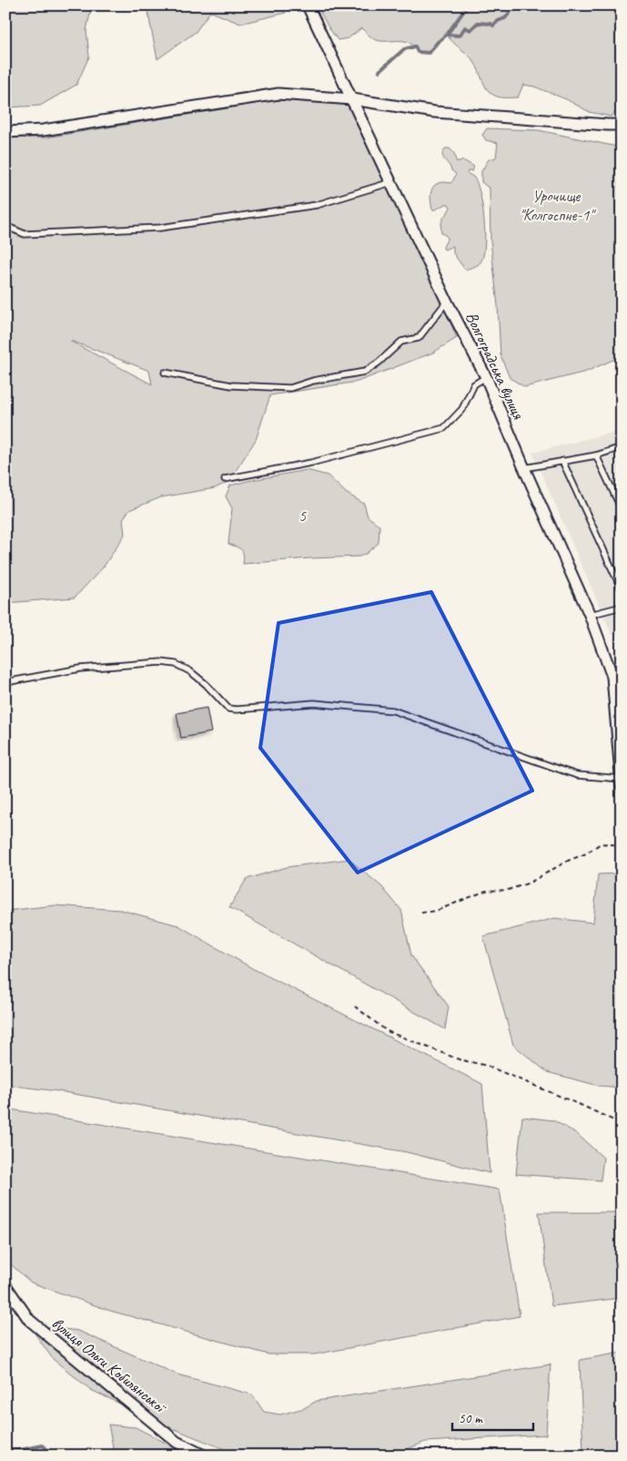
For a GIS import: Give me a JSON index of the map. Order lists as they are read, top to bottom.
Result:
{
  "streets": {
    "street": ["Волгоградська вулиця", "вулиця Ольги Кобилянської"]
  },
  "parks": ["Урочище \"Колгоспне-1\"", "5"],
  "scale_bar": "50 m"
}
